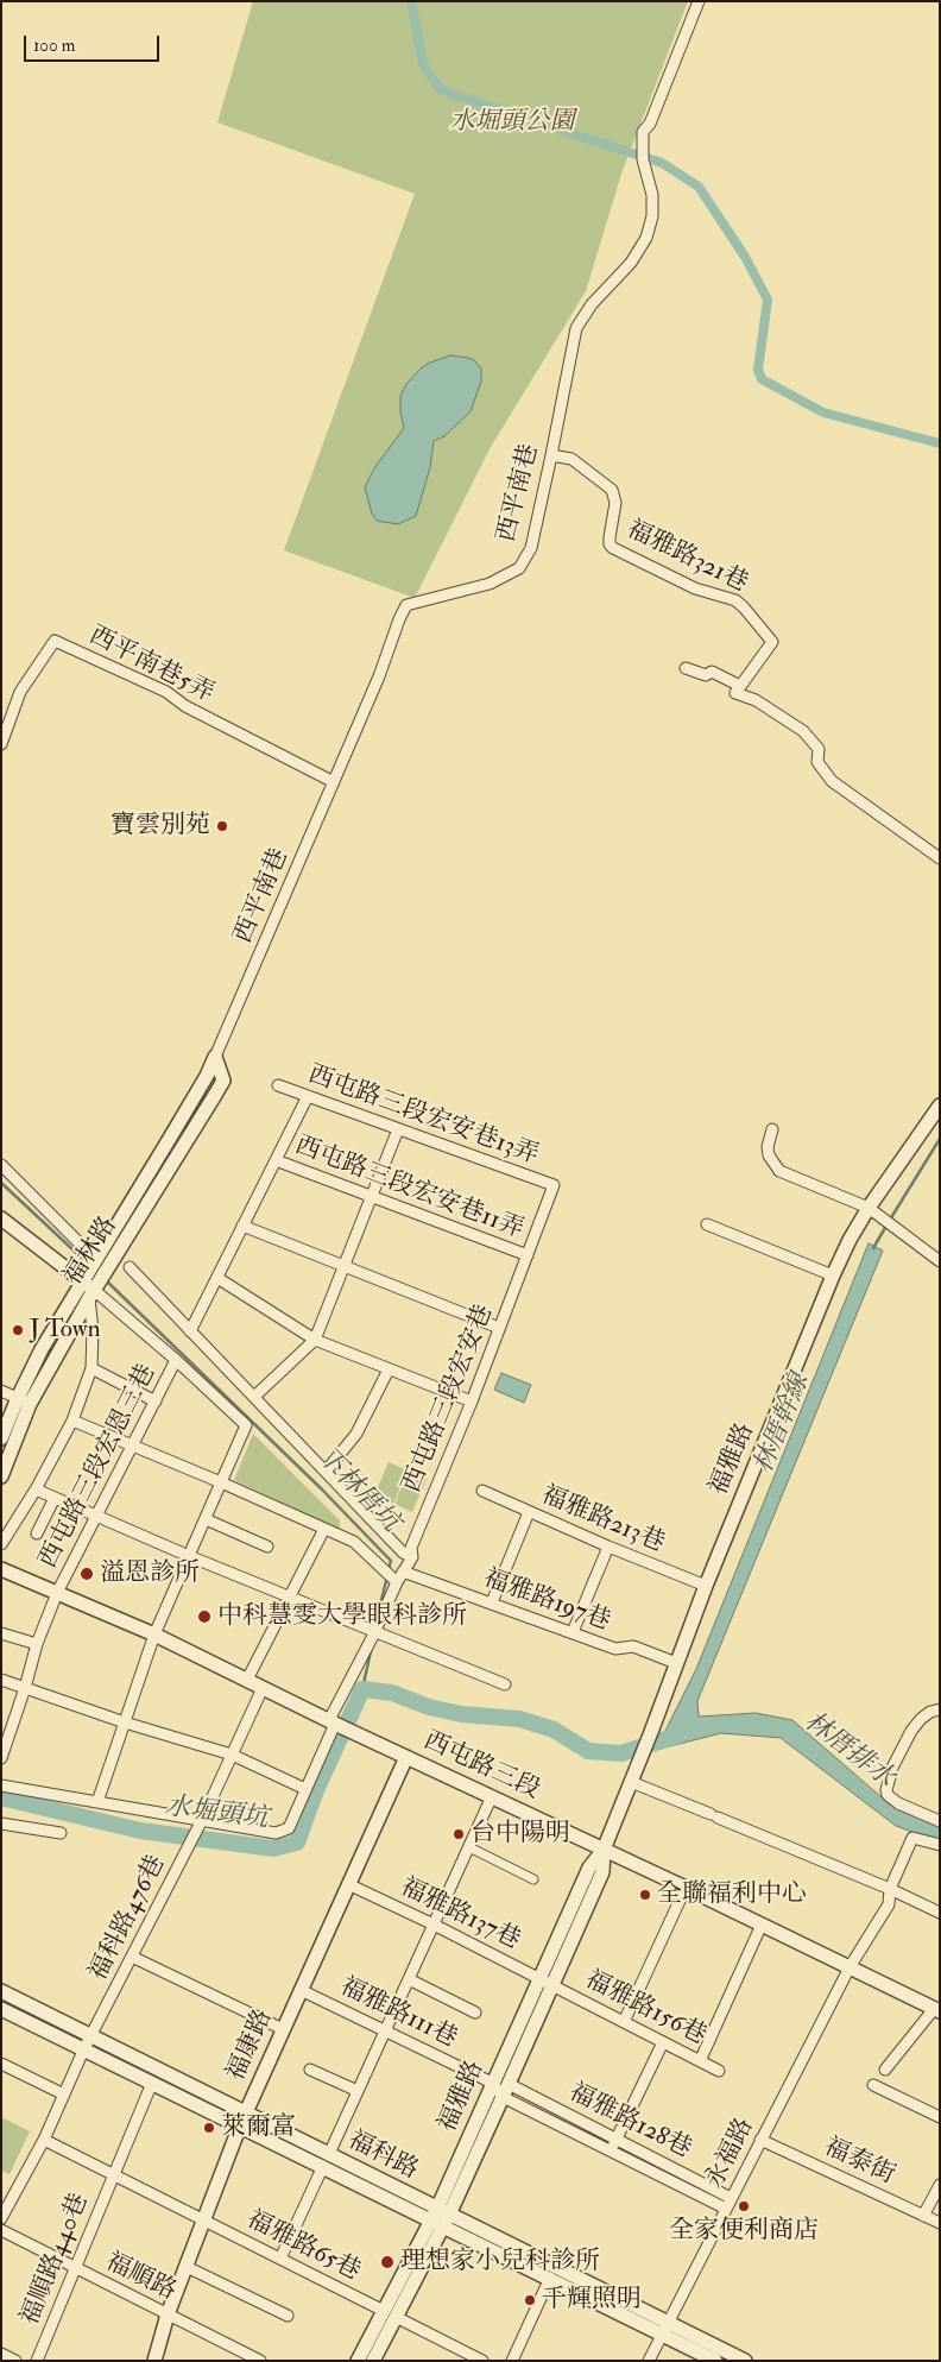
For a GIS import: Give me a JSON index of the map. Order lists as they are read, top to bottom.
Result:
{
  "streets": {
    "street": [
      "西平南巷",
      "福雅路321巷",
      "西平南巷5弄",
      "西屯路三段宏安巷13弄",
      "西屯路三段宏安巷11弄",
      "福林路",
      "西屯路三段宏安巷",
      "福雅路",
      "西屯路三段宏恩三巷",
      "福雅路213巷",
      "福雅路197巷",
      "西屯路三段",
      "福雅路137巷",
      "福科路476巷",
      "福雅路156巷",
      "福雅路111巷",
      "福康路",
      "福雅路128巷",
      "永福路",
      "福科路",
      "福泰街",
      "福雅路65巷",
      "福順路440巷",
      "福順路"
    ]
  },
  "crossings": [
    ["西平南巷", "福雅路321巷"],
    ["西平南巷", "西平南巷5弄"],
    ["西平南巷", "福林路"],
    ["西屯路三段宏安巷13弄", "西屯路三段宏安巷"],
    ["西屯路三段宏安巷11弄", "西屯路三段宏安巷"],
    ["西屯路三段宏安巷", "福雅路197巷"],
    ["西屯路三段宏安巷", "西屯路三段"],
    ["西屯路三段宏安巷", "福科路476巷"],
    ["福雅路", "福雅路213巷"],
    ["福雅路", "福雅路197巷"],
    ["福雅路", "西屯路三段"],
    ["福雅路", "福雅路137巷"],
    ["福雅路", "福雅路156巷"],
    ["福雅路", "福雅路111巷"],
    ["福雅路", "福雅路128巷"],
    ["福雅路", "福科路"],
    ["福雅路", "福雅路65巷"],
    ["西屯路三段宏恩三巷", "西屯路三段"],
    ["西屯路三段", "福科路476巷"],
    ["西屯路三段", "福康路"],
    ["西屯路三段", "永福路"],
    ["福雅路137巷", "福雅路156巷"],
    ["福雅路137巷", "福康路"],
    ["福科路476巷", "福科路"],
    ["福科路476巷", "福雅路65巷"],
    ["福雅路111巷", "福康路"],
    ["福雅路111巷", "福雅路128巷"],
    ["福康路", "福科路"],
    ["福康路", "福雅路65巷"],
    ["福康路", "福順路"],
    ["福雅路128巷", "永福路"],
    ["永福路", "福科路"],
    ["永福路", "福泰街"],
    ["福科路", "福順路440巷"],
    ["福雅路65巷", "福順路440巷"],
    ["福順路440巷", "福順路"]
  ],
  "water": [
    "林厝幹線",
    "下林厝坑",
    "林厝排水",
    "水堀頭坑"
  ],
  "parks": ["水堀頭公園"],
  "places": [
    "寶雲別苑",
    "J Town",
    "溢恩診所",
    "中科慧雯大學眼科診所",
    "台中陽明",
    "全聯福利中心",
    "萊爾富",
    "全家便利商店",
    "理想家小兒科診所",
    "千輝照明"
  ],
  "scale_bar": "100 m"
}
